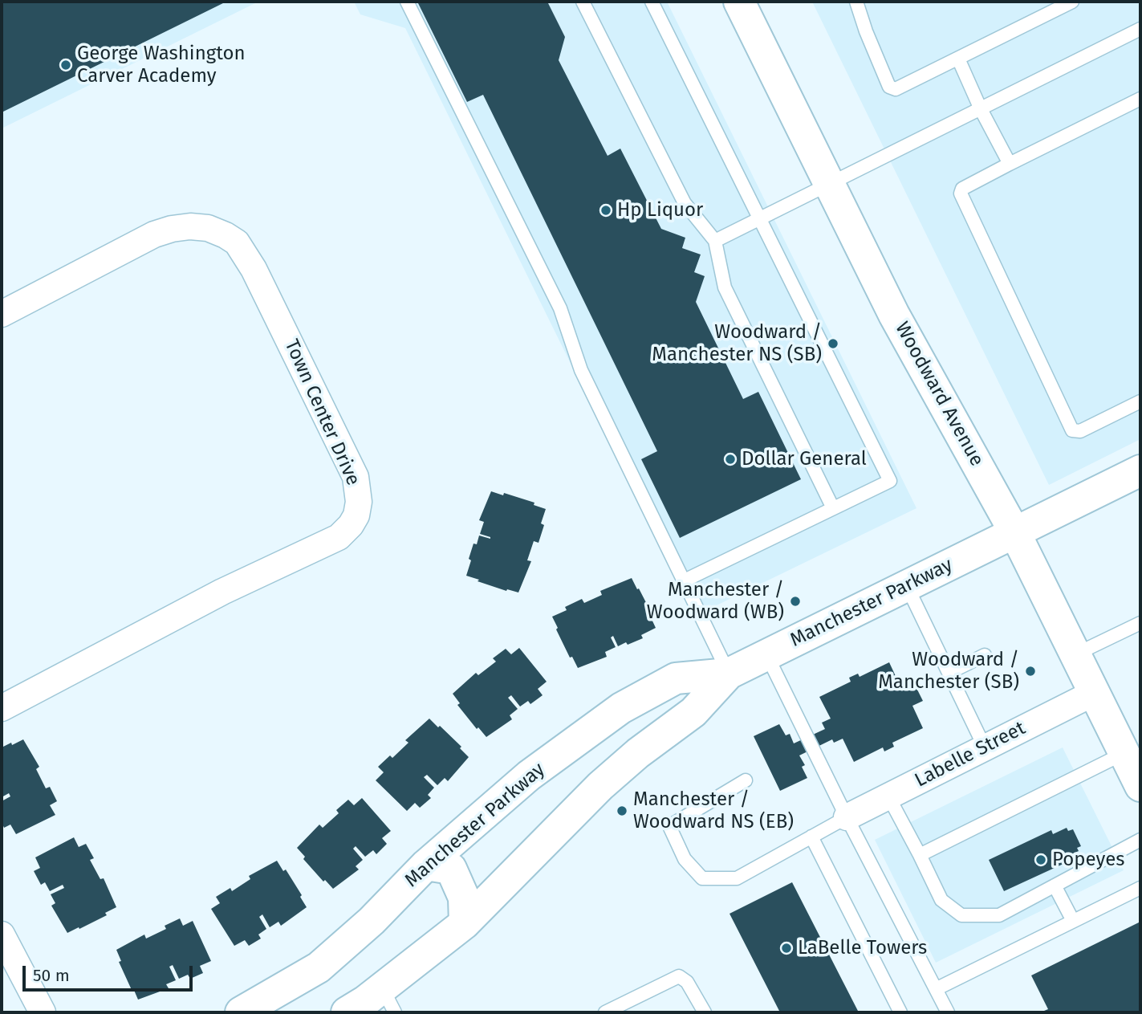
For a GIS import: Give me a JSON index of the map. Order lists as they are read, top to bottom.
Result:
{
  "streets": {
    "street": [
      "Woodward Avenue",
      "Town Center Drive",
      "Manchester Parkway",
      "Labelle Street"
    ]
  },
  "crossings": [
    ["Woodward Avenue", "Manchester Parkway"],
    ["Woodward Avenue", "Labelle Street"]
  ],
  "places": [
    "George Washington Carver Academy",
    "Hp Liquor",
    "Woodward / Manchester NS (SB)",
    "Dollar General",
    "Manchester / Woodward (WB)",
    "Woodward / Manchester (SB)",
    "Manchester / Woodward NS (EB)",
    "Popeyes",
    "LaBelle Towers"
  ],
  "scale_bar": "50 m"
}
